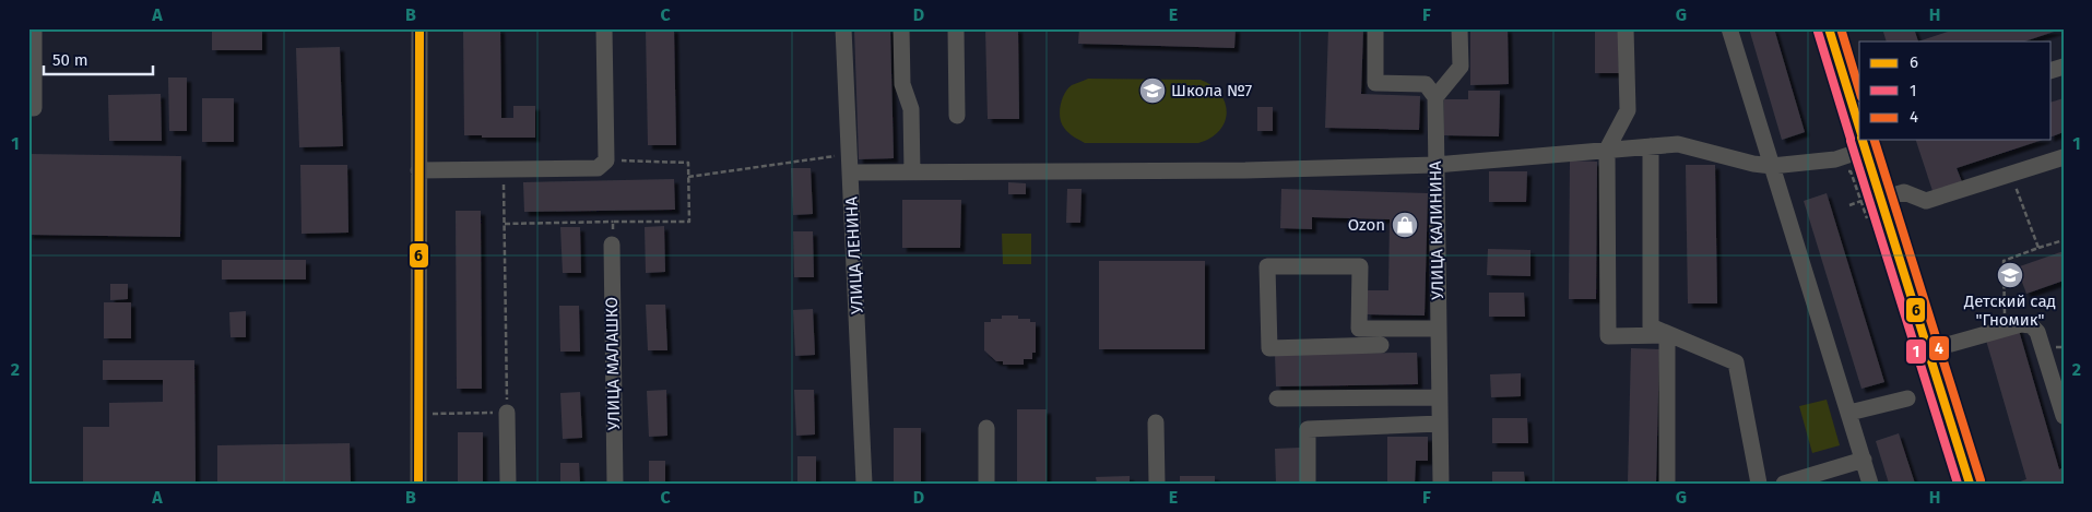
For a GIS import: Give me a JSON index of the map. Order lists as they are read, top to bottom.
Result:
{
  "streets": {
    "street": ["УЛИЦА КАЛИНИНА", "УЛИЦА ЛЕНИНА", "УЛИЦА МАЛАШКО"]
  },
  "places": {
    "school or university": ["Школа №7", "Детский сад \"Гномик\""],
    "shop": ["Ozon"]
  },
  "lines": ["transit line 6", "transit line 4", "transit line 1"],
  "legend": ["6", "1", "4"],
  "scale_bar": "50 m",
  "grid": {
    "columns": [
      "A",
      "B",
      "C",
      "D",
      "E",
      "F",
      "G",
      "H"
    ],
    "rows": ["1", "2"]
  }
}
